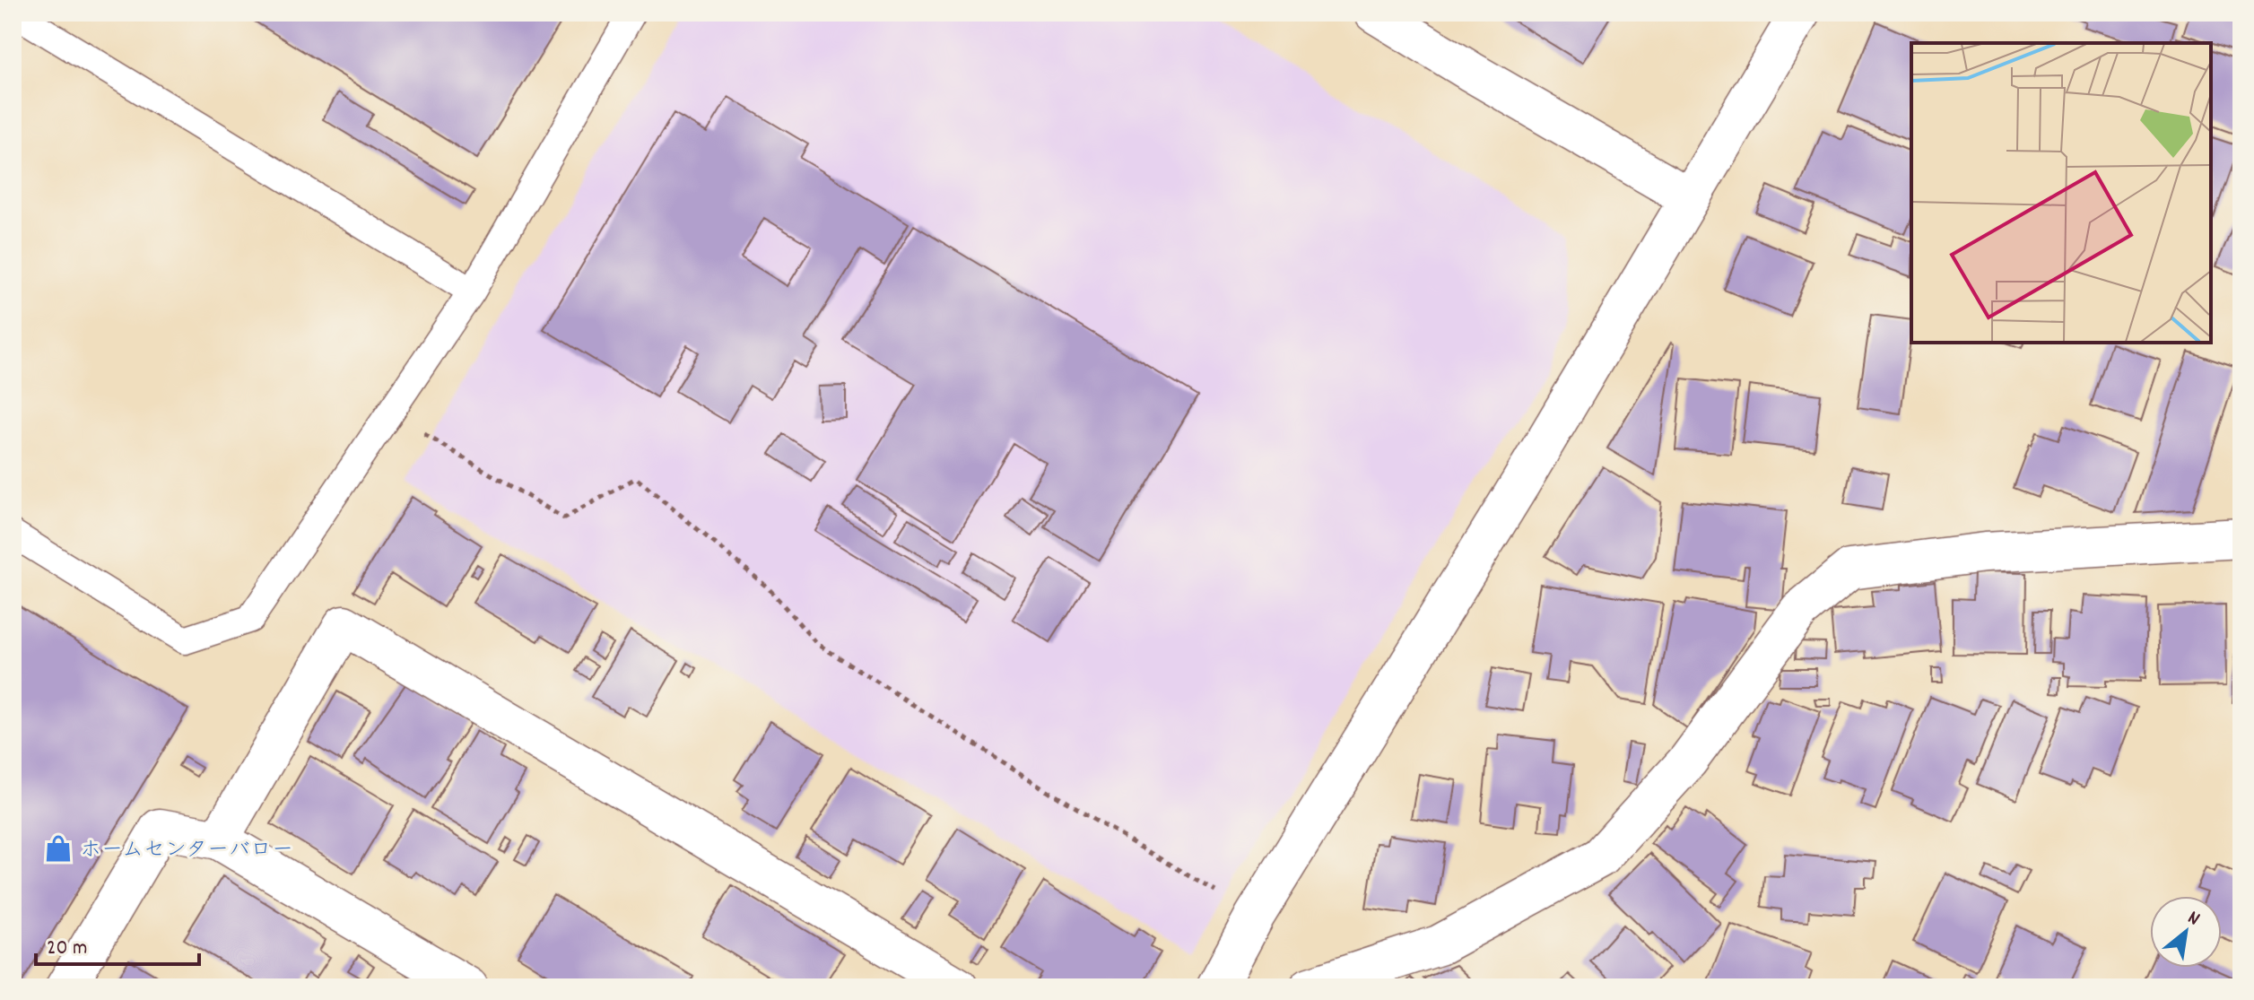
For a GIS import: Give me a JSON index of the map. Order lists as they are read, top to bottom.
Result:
{
  "places": {
    "shop": ["ホームセンターバロー"]
  },
  "scale_bar": "20 m",
  "north": "top right"
}
